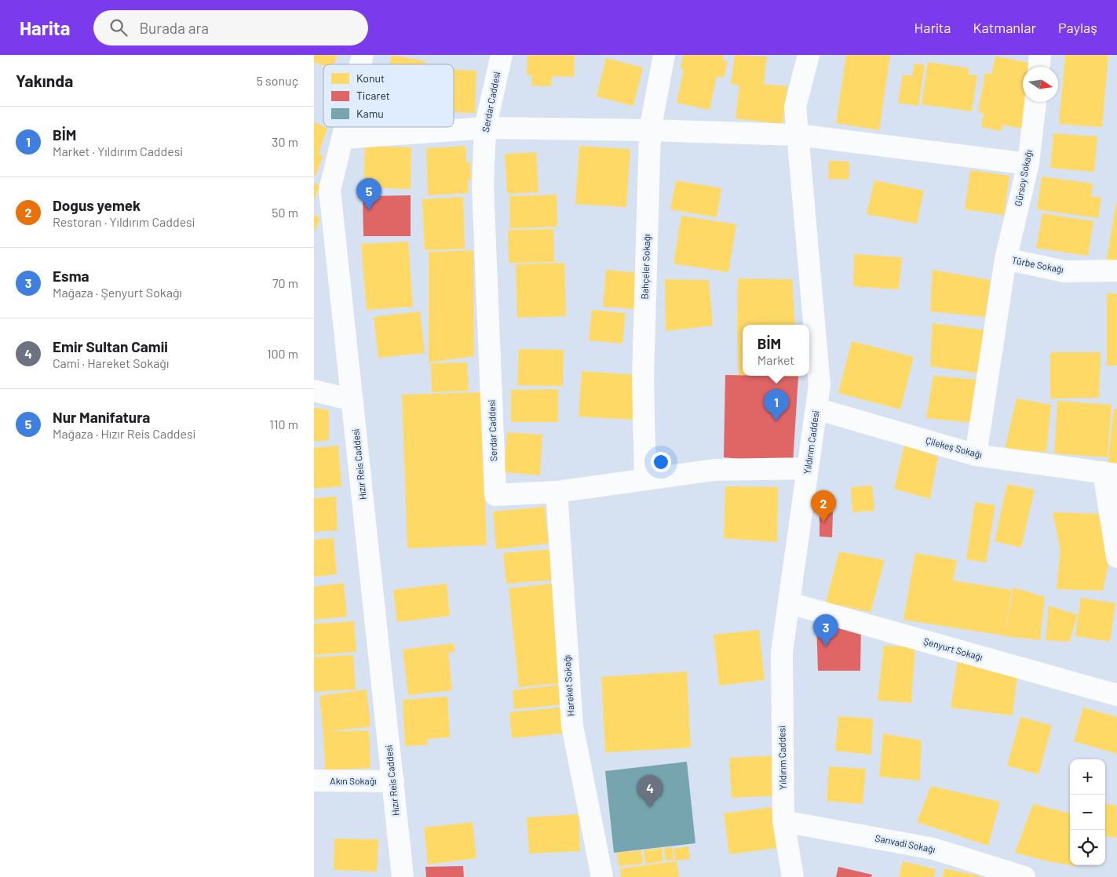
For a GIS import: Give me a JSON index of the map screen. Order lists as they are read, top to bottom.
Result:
{
  "streets": {
    "street": [
      "Serdar Caddesi",
      "Gürsoy Sokağı",
      "Türbe Sokağı",
      "Bahçeler Sokağı",
      "Yıldırım Caddesi",
      "Çilekeş Sokağı",
      "Hızır Reis Caddesi",
      "Şenyurt Sokağı",
      "Hareket Sokağı",
      "Akın Sokağı",
      "Sarıvadi Sokağı"
    ]
  },
  "crossings": [
    ["Serdar Caddesi", "Bahçeler Sokağı"],
    ["Serdar Caddesi", "Yıldırım Caddesi"],
    ["Serdar Caddesi", "Hareket Sokağı"],
    ["Gürsoy Sokağı", "Türbe Sokağı"],
    ["Gürsoy Sokağı", "Çilekeş Sokağı"],
    ["Yıldırım Caddesi", "Çilekeş Sokağı"],
    ["Yıldırım Caddesi", "Şenyurt Sokağı"],
    ["Yıldırım Caddesi", "Sarıvadi Sokağı"],
    ["Hızır Reis Caddesi", "Akın Sokağı"]
  ],
  "legend": ["Konut", "Ticaret", "Kamu"],
  "north": "right",
  "page": {
    "header": "Harita",
    "search": "Burada ara",
    "nav": ["Harita", "Katmanlar", "Paylaş"],
    "heading": ["Yakında", "5 sonuç"],
    "list": [
      {
        "mark": "1",
        "name": "BİM",
        "note": "Market · Yıldırım Caddesi",
        "value": "30 m"
      },
      {
        "mark": "2",
        "name": "Dogus yemek",
        "note": "Restoran · Yıldırım Caddesi",
        "value": "50 m"
      },
      {
        "mark": "3",
        "name": "Esma",
        "note": "Mağaza · Şenyurt Sokağı",
        "value": "70 m"
      },
      {
        "mark": "4",
        "name": "Emir Sultan Camii",
        "note": "Cami · Hareket Sokağı",
        "value": "100 m"
      },
      {
        "mark": "5",
        "name": "Nur Manifatura",
        "note": "Mağaza · Hızır Reis Caddesi",
        "value": "110 m"
      }
    ],
    "pins": [
      "5",
      "1",
      "2",
      "3",
      "4"
    ],
    "popup": ["BİM", "Market"],
    "map_buttons": ["+", "−"]
  }
}
